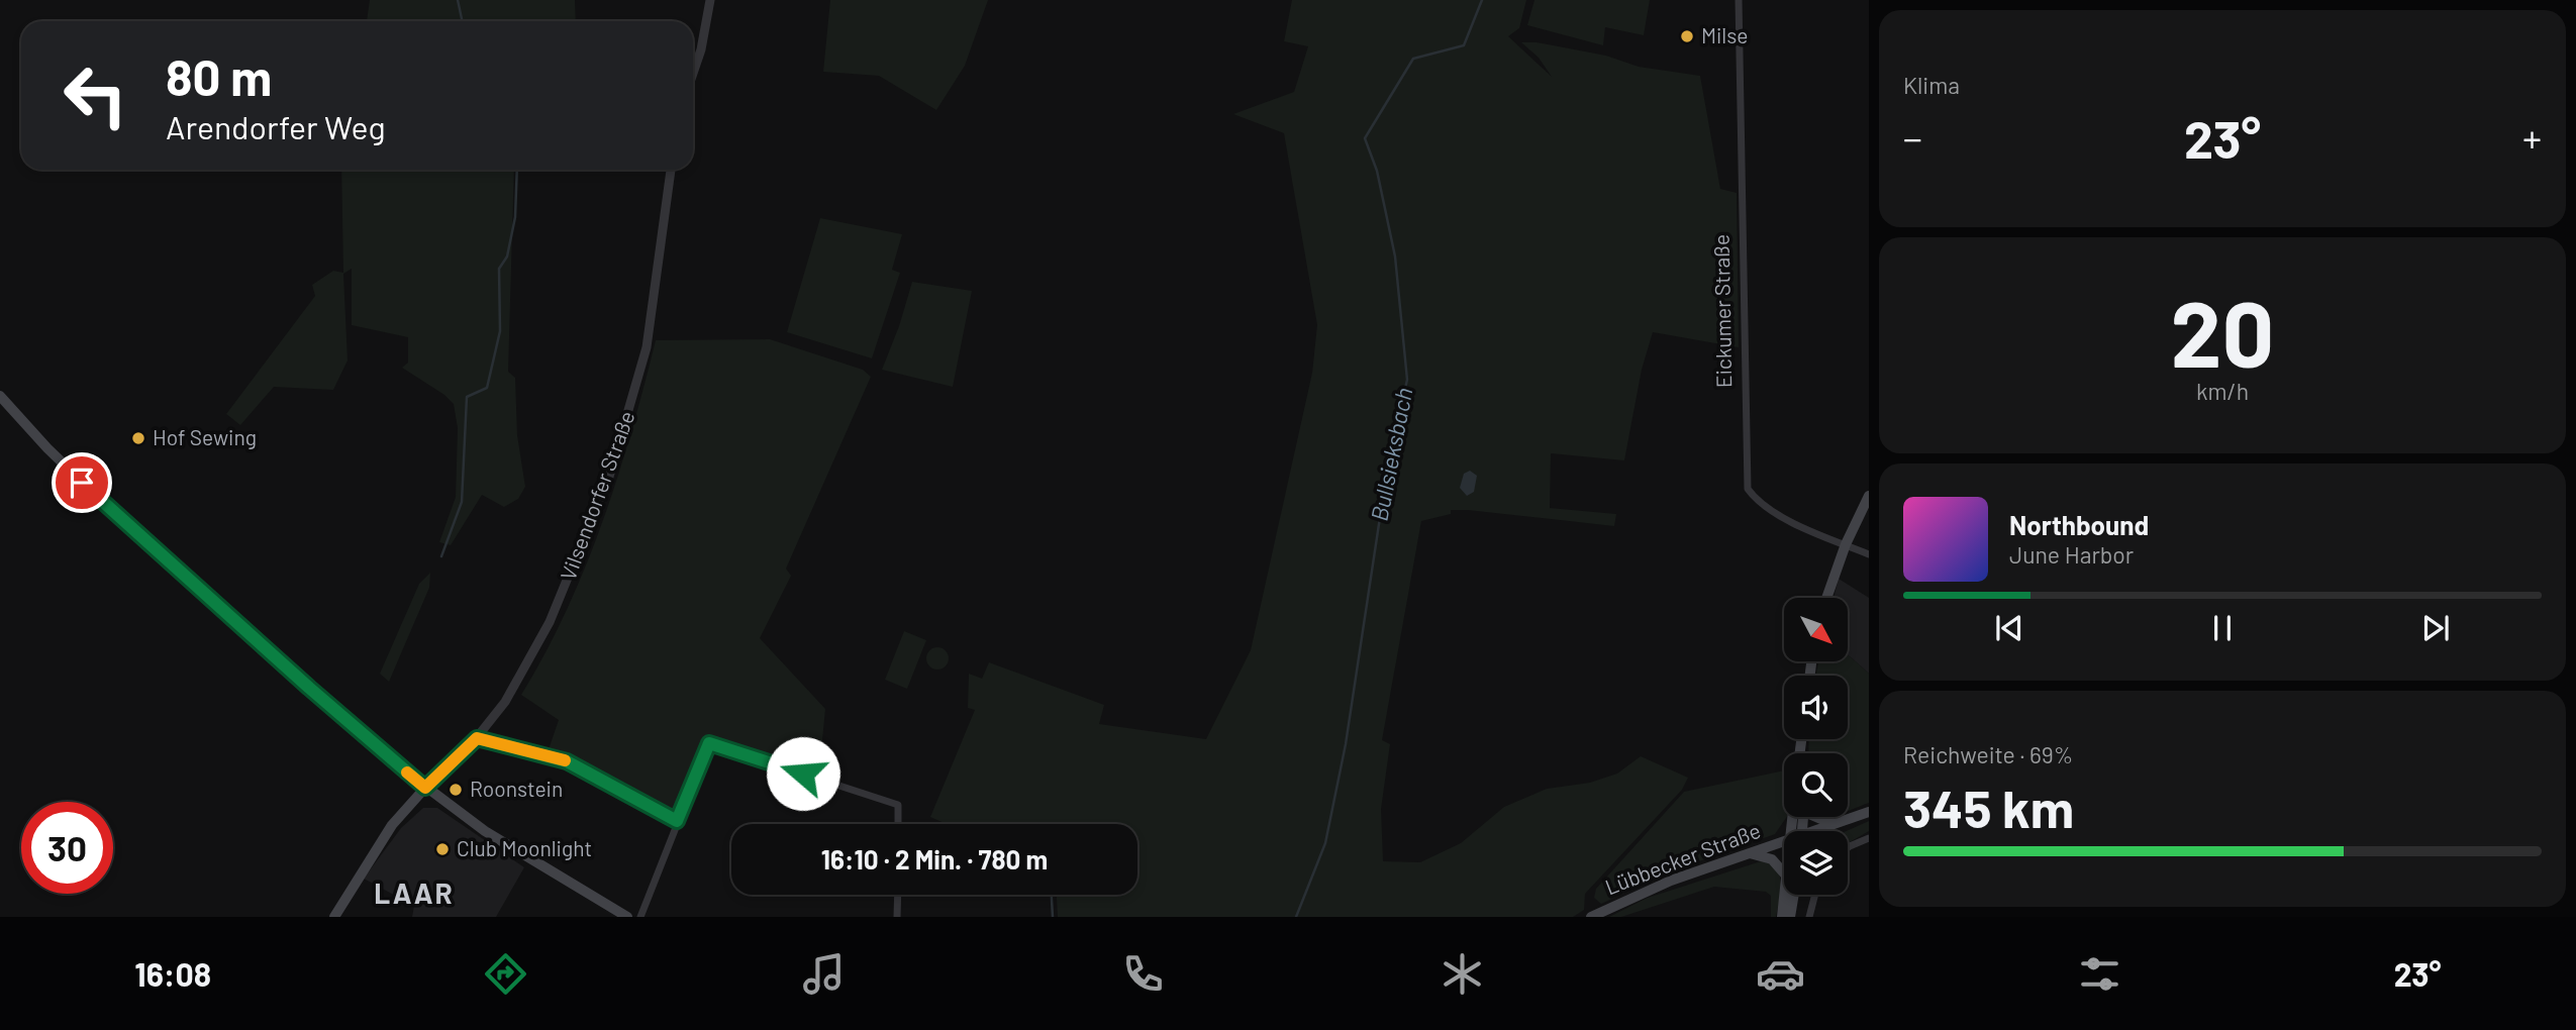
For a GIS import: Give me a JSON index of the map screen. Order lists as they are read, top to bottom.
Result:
{
  "streets": {
    "main road": ["Lübbecker Straße"],
    "street": ["Eickumer Straße", "Vilsendorfer Straße"]
  },
  "districts": ["LAAR"],
  "water": ["Bullsieksbach"],
  "places": [
    "Milse",
    "Hof Sewing",
    "Roonstein",
    "Club Moonlight"
  ],
  "north": "bottom right",
  "page": {
    "tile": [
      "Klima",
      ["20", "km/h"],
      ["Reichweite · 69%", "345 km"]
    ],
    "turn": ["80 m", "Arendorfer Weg"],
    "heat": ["−", "23°", "+"],
    "song": ["Northbound", "June Harbor"],
    "limit": "30",
    "trip": "16:10 · 2 Min. · 780 m",
    "tabs": ["16:08", "23°"]
  }
}
